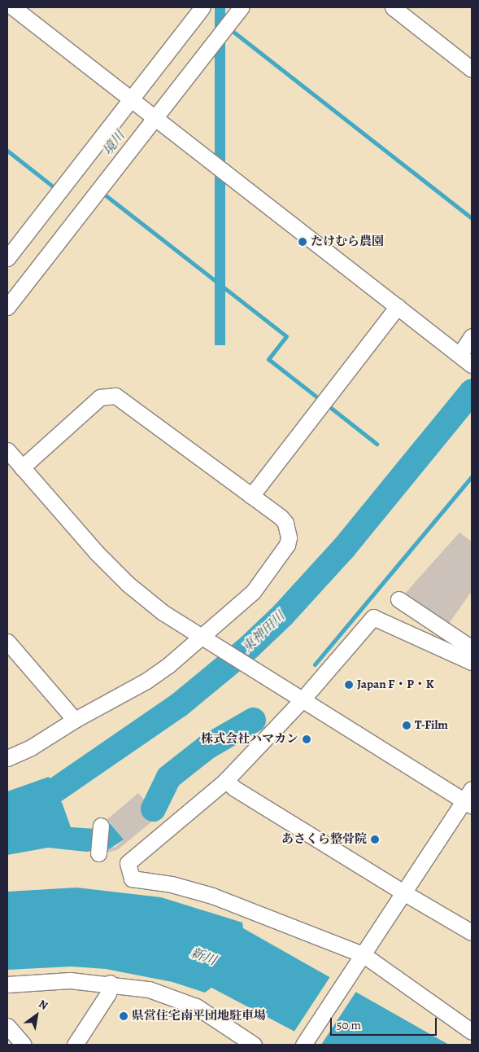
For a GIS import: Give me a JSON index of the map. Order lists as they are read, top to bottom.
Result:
{
  "water": ["境川", "東神田川", "新川"],
  "places": [
    "たけむら農園",
    "Japan F・P・K",
    "T-Film",
    "株式会社ハマカン",
    "あさくら整骨院",
    "県営住宅南平団地駐車場"
  ],
  "scale_bar": "50 m",
  "north": "top right"
}
